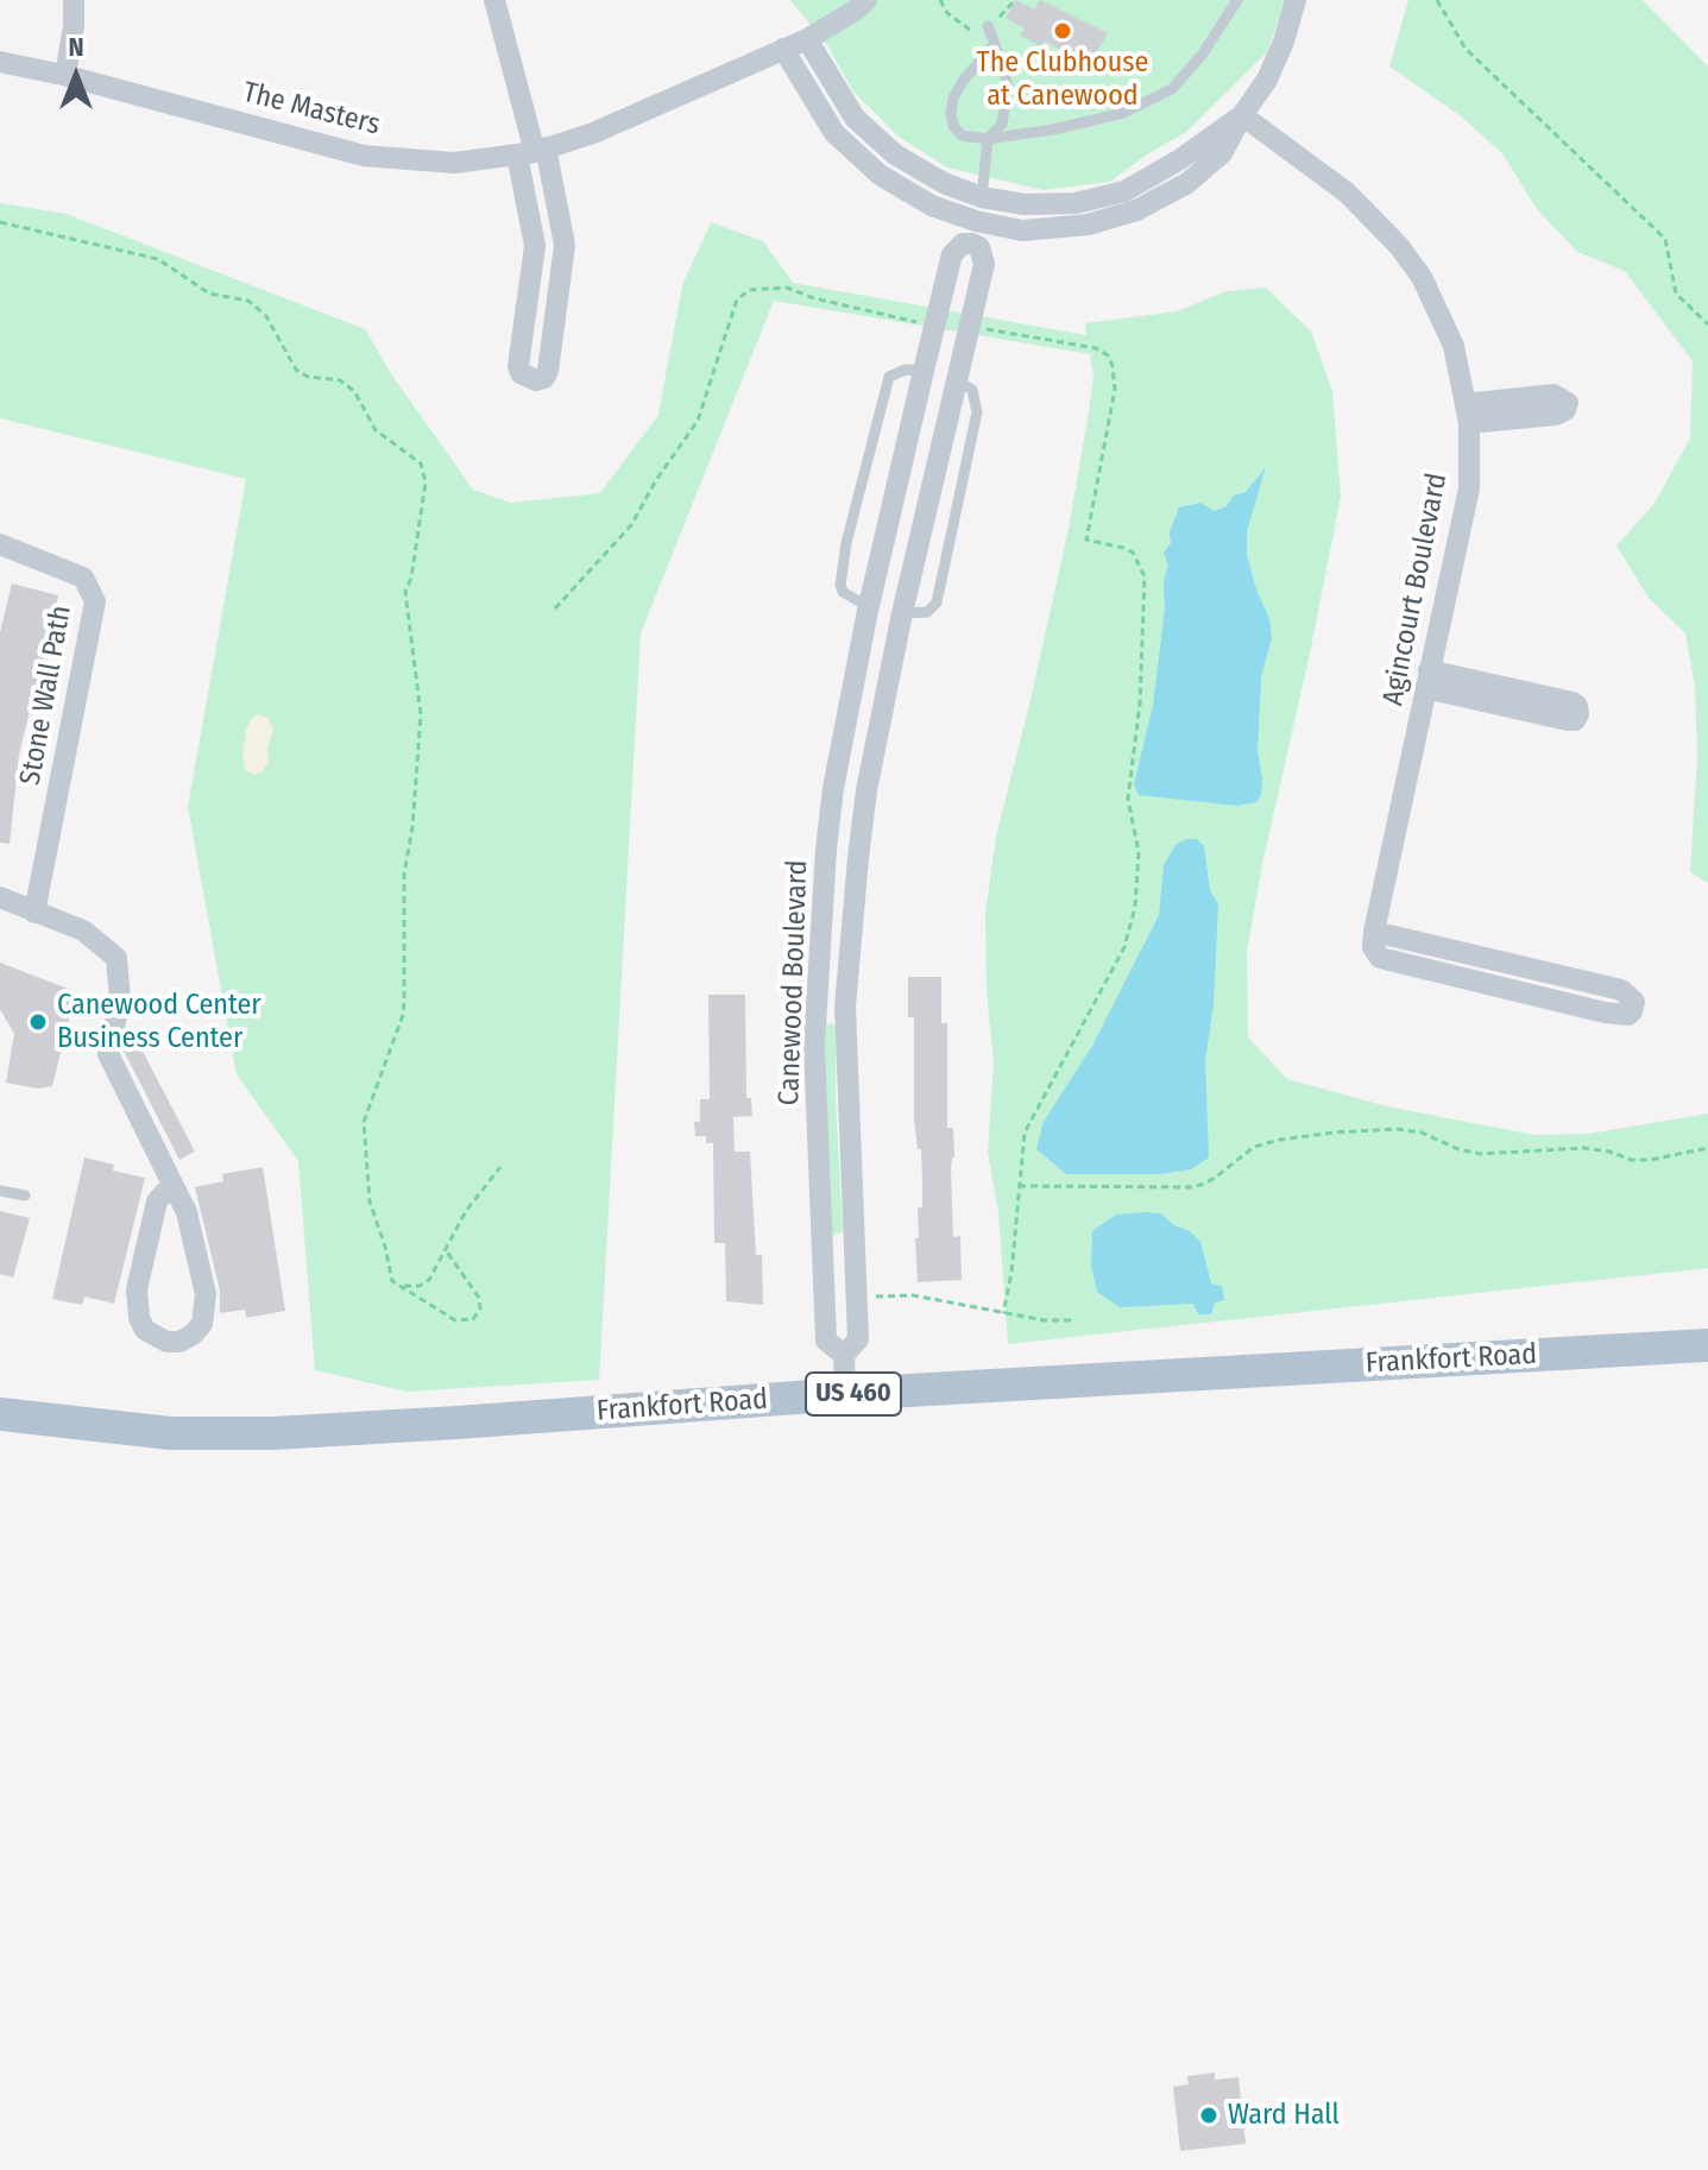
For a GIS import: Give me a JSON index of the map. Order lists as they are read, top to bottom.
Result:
{
  "streets": {
    "main road": ["Frankfort Road", "US 460"],
    "street": [
      "The Masters",
      "Agincourt Boulevard",
      "Stone Wall Path",
      "Canewood Boulevard"
    ]
  },
  "crossings": [
    ["Canewood Boulevard", "Frankfort Road"]
  ],
  "places": ["The Clubhouse at Canewood", "Canewood Center Business Center", "Ward Hall"],
  "north": "top"
}
